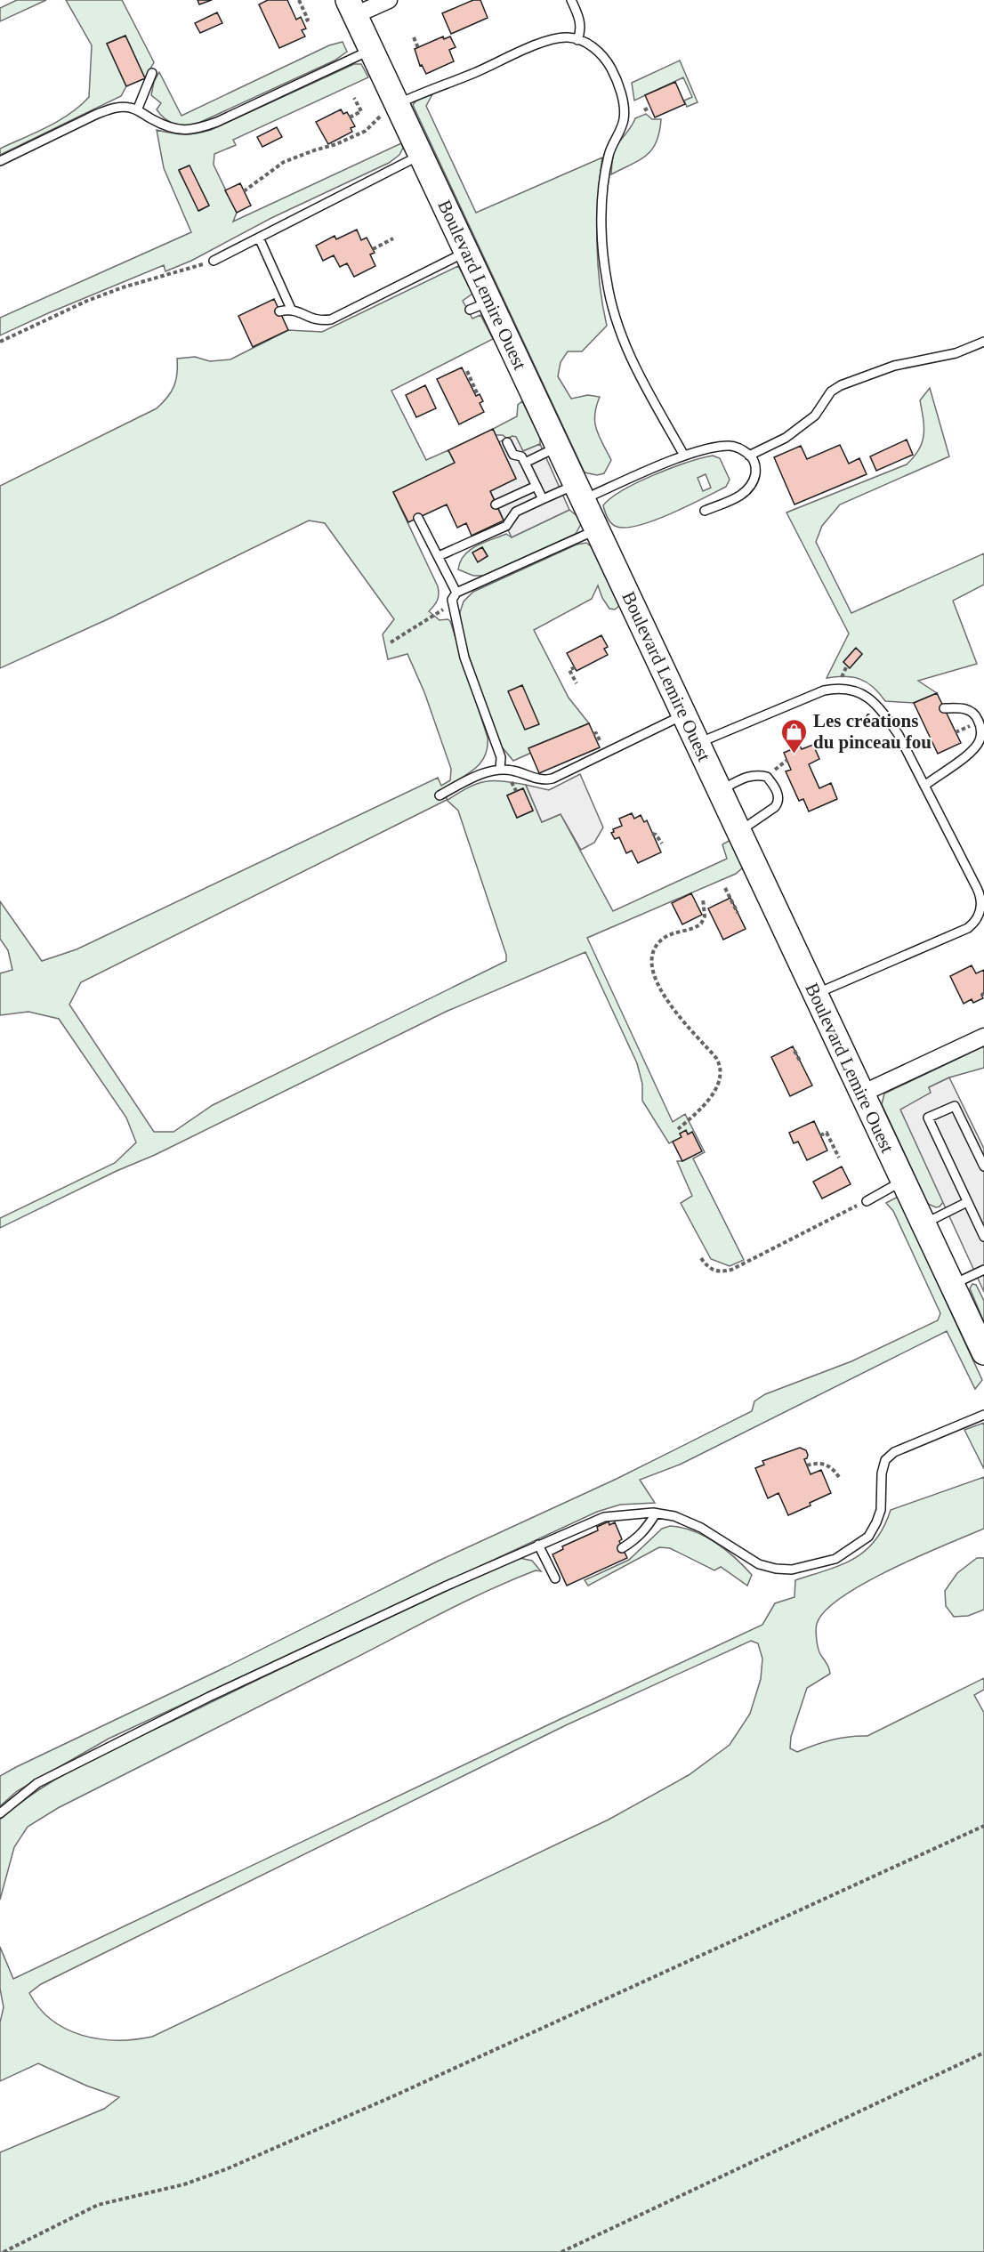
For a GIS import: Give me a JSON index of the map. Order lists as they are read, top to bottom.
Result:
{
  "streets": {
    "main road": ["Boulevard Lemire Ouest"]
  },
  "places": {
    "shop": ["Les créations du pinceau fou"]
  }
}
